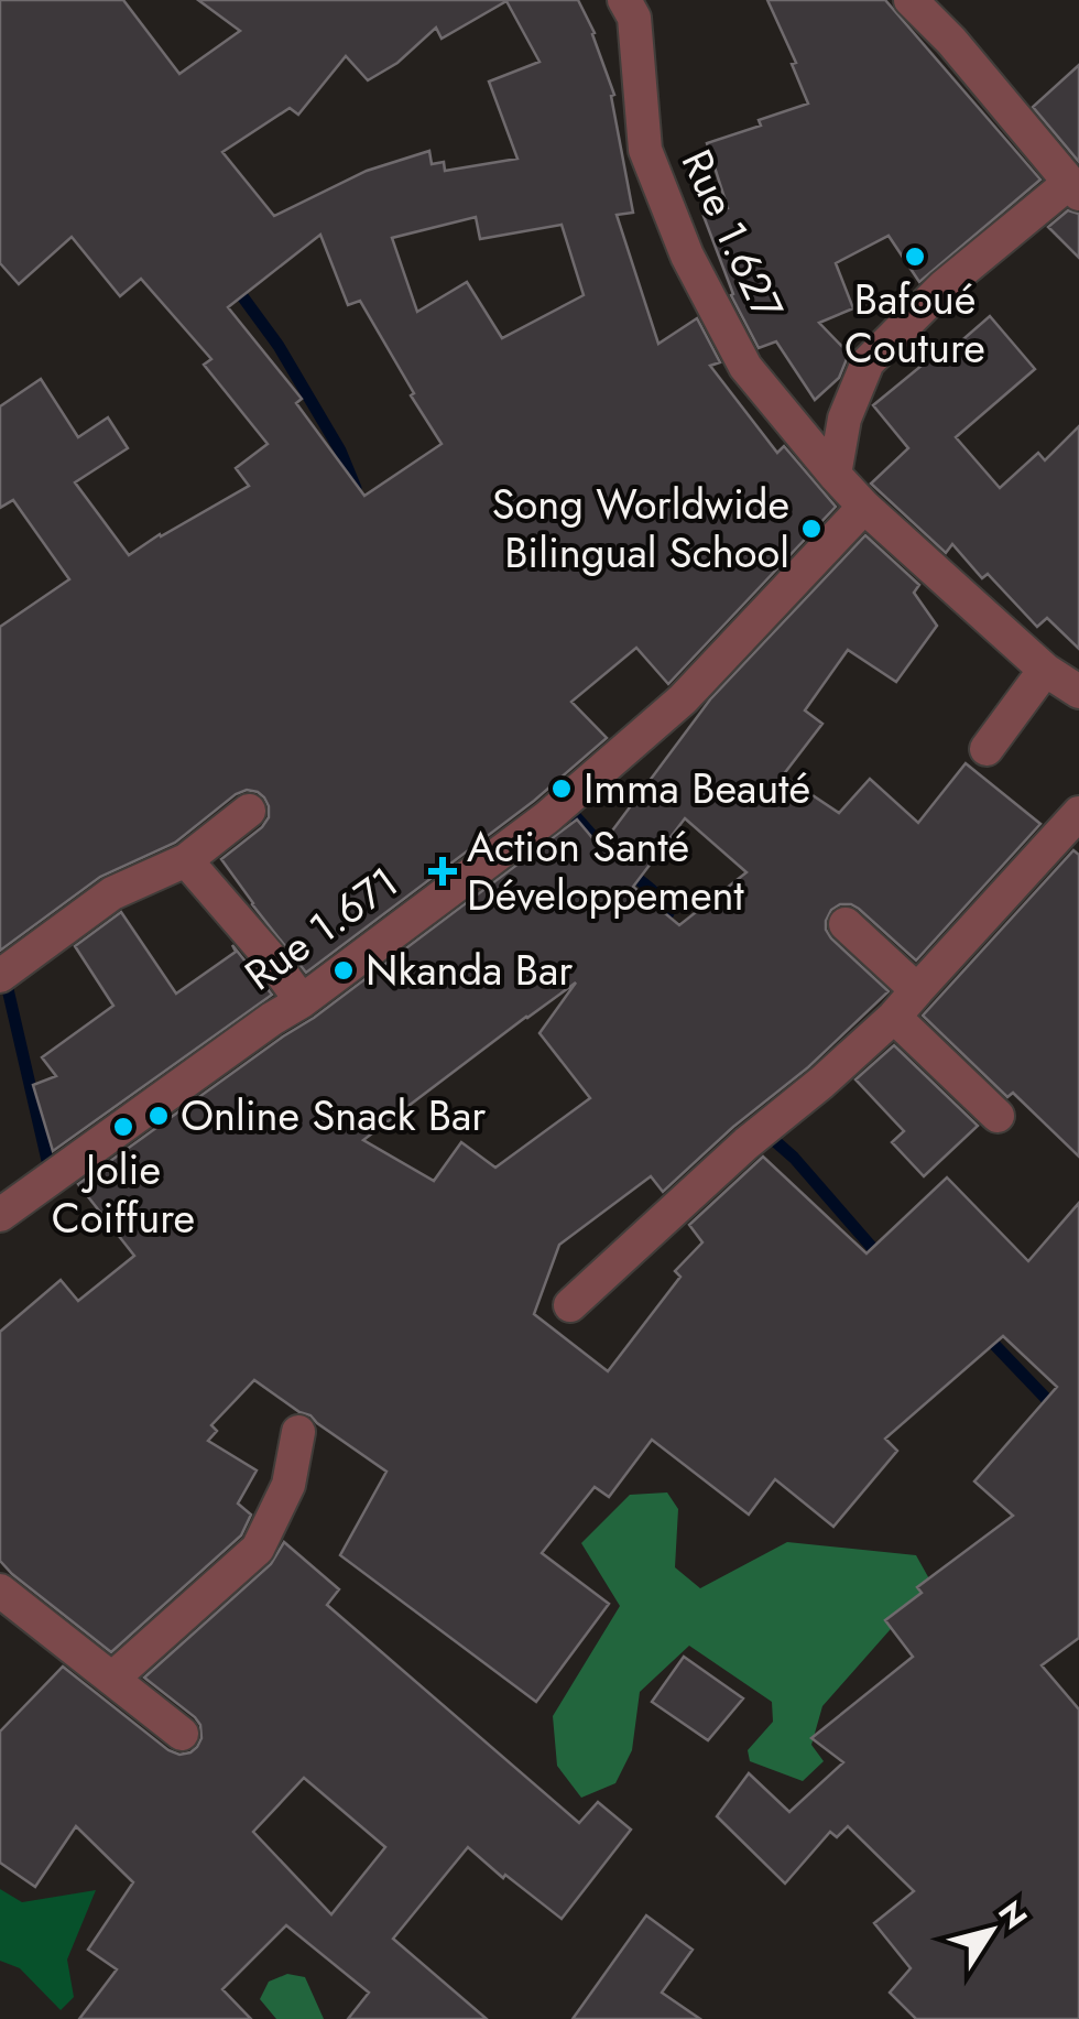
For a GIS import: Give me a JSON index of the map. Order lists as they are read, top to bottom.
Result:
{
  "streets": {
    "street": ["Rue 1.627", "Rue 1.671"]
  },
  "crossings": [
    ["Rue 1.627", "Rue 1.671"]
  ],
  "places": {
    "other": [
      "Bafoué Couture",
      "Song Worldwide Bilingual School",
      "Imma Beauté",
      "Nkanda Bar",
      "Online Snack Bar",
      "Jolie Coiffure"
    ],
    "health": ["Action Santé Développement"]
  },
  "north": "top right"
}
